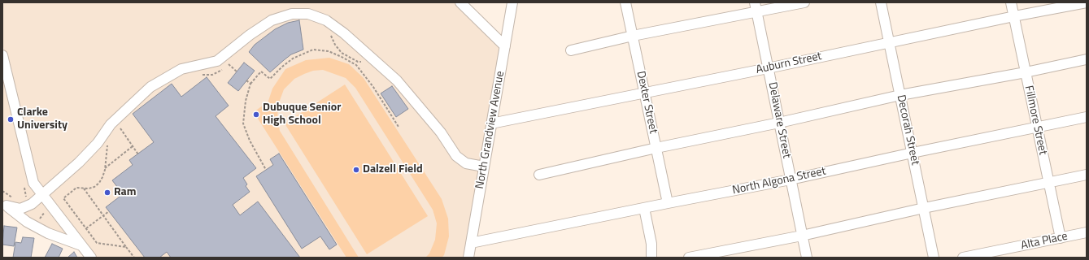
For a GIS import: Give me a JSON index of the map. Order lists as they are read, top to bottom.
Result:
{
  "streets": {
    "street": [
      "Auburn Street",
      "Dexter Street",
      "Delaware Street",
      "Fillmore Street",
      "North Grandview Avenue",
      "Decorah Street",
      "North Algona Street",
      "Alta Place"
    ]
  },
  "crossings": [
    ["Auburn Street", "Dexter Street"],
    ["Auburn Street", "Delaware Street"],
    ["Auburn Street", "Fillmore Street"],
    ["Auburn Street", "North Grandview Avenue"],
    ["Auburn Street", "Decorah Street"],
    ["Dexter Street", "North Algona Street"],
    ["Delaware Street", "North Algona Street"],
    ["Fillmore Street", "North Algona Street"],
    ["Fillmore Street", "Alta Place"],
    ["North Grandview Avenue", "North Algona Street"],
    ["Decorah Street", "North Algona Street"]
  ],
  "places": [
    "Dubuque Senior High School",
    "Clarke University",
    "Dalzell Field",
    "Ram"
  ]
}
